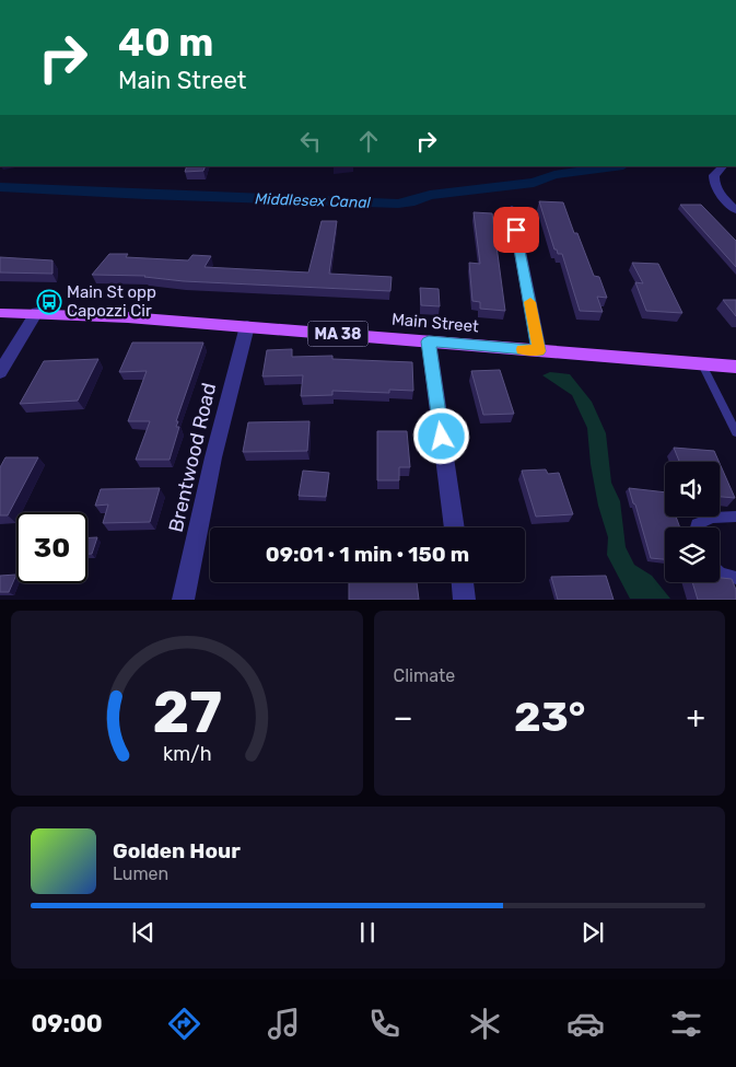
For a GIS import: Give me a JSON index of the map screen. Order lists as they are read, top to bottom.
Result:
{
  "streets": {
    "main road": ["Main Street", "MA 38"],
    "street": ["Brentwood Road"]
  },
  "crossings": [
    ["Main Street", "Brentwood Road"]
  ],
  "water": ["Middlesex Canal"],
  "places": {
    "bus stop": ["Main St opp Capozzi Cir"]
  },
  "page": {
    "turn": ["40 m", "Main Street"],
    "limit": "30",
    "trip": "09:01 · 1 min · 150 m",
    "tile": "Climate",
    "heat": ["−", "23°", "+"],
    "song": ["Golden Hour", "Lumen"],
    "tabs": "09:00",
    "gauge": ["27", "km/h"]
  }
}
